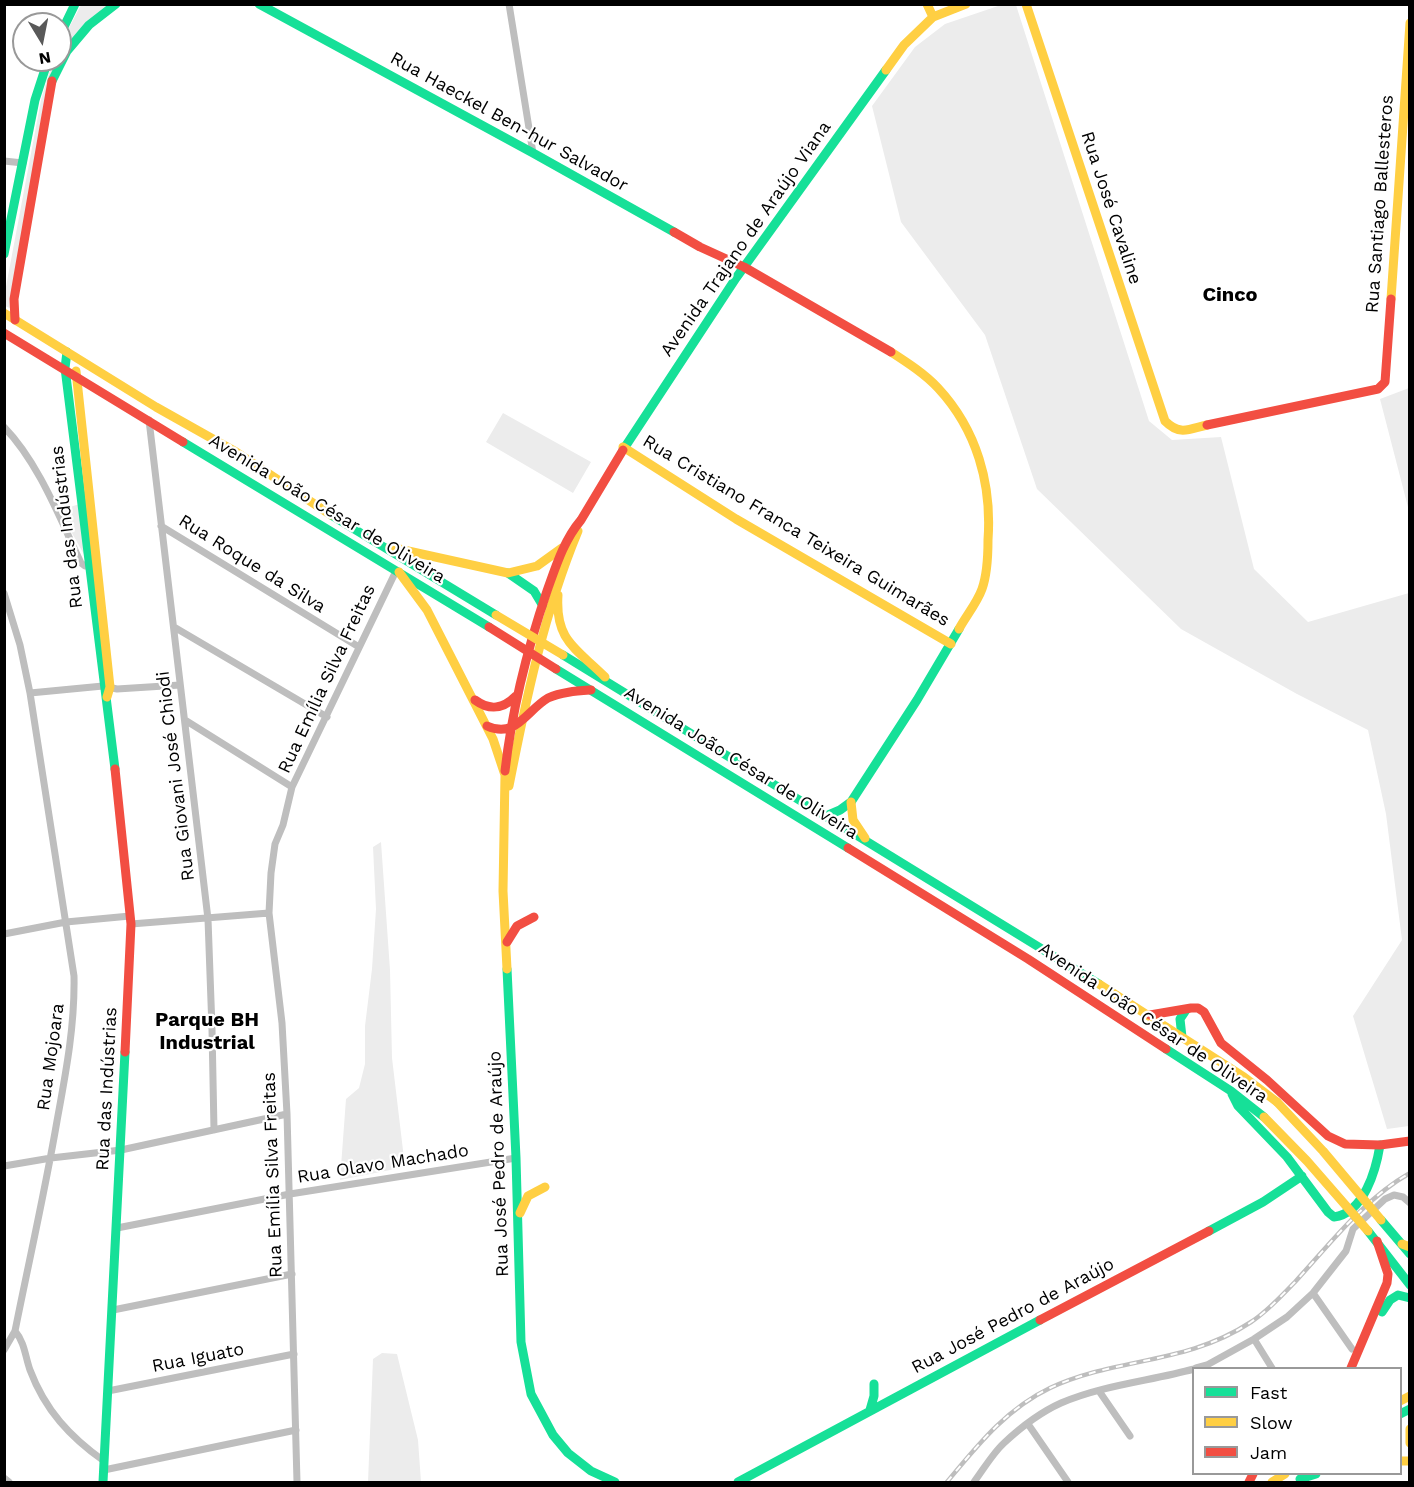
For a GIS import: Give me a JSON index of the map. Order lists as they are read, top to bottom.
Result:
{
  "streets": {
    "main road": [
      "Rua Haeckel Ben-hur Salvador",
      "Rua Santiago Ballesteros",
      "Rua José Cavaline",
      "Avenida Trajano de Araújo Viana",
      "Avenida João César de Oliveira",
      "Rua das Indústrias",
      "Rua Cristiano Franca Teixeira Guimarães",
      "Rua José Pedro de Araújo"
    ],
    "street": [
      "Rua Roque da Silva",
      "Rua Emília Silva Freitas",
      "Rua Giovani José Chiodi",
      "Rua Mojoara",
      "Rua Olavo Machado",
      "Rua Iguato"
    ]
  },
  "crossings": [
    ["Rua Haeckel Ben-hur Salvador", "Avenida Trajano de Araújo Viana"],
    ["Rua Santiago Ballesteros", "Rua José Cavaline"],
    ["Avenida Trajano de Araújo Viana", "Avenida João César de Oliveira"],
    ["Avenida Trajano de Araújo Viana", "Rua Cristiano Franca Teixeira Guimarães"],
    ["Avenida Trajano de Araújo Viana", "Rua José Pedro de Araújo"],
    ["Avenida João César de Oliveira", "Rua das Indústrias"],
    ["Avenida João César de Oliveira", "Rua Emília Silva Freitas"],
    ["Avenida João César de Oliveira", "Rua Giovani José Chiodi"],
    ["Avenida João César de Oliveira", "Rua José Pedro de Araújo"],
    ["Rua das Indústrias", "Rua Olavo Machado"],
    ["Rua das Indústrias", "Rua Iguato"],
    ["Rua Roque da Silva", "Rua Emília Silva Freitas"],
    ["Rua Roque da Silva", "Rua Giovani José Chiodi"],
    ["Rua Emília Silva Freitas", "Rua Olavo Machado"],
    ["Rua Emília Silva Freitas", "Rua José Pedro de Araújo"],
    ["Rua Emília Silva Freitas", "Rua Iguato"],
    ["Rua Olavo Machado", "Rua José Pedro de Araújo"]
  ],
  "districts": ["Cinco", "Parque BH Industrial"],
  "legend": ["Fast", "Slow", "Jam"],
  "north": "bottom"
}
